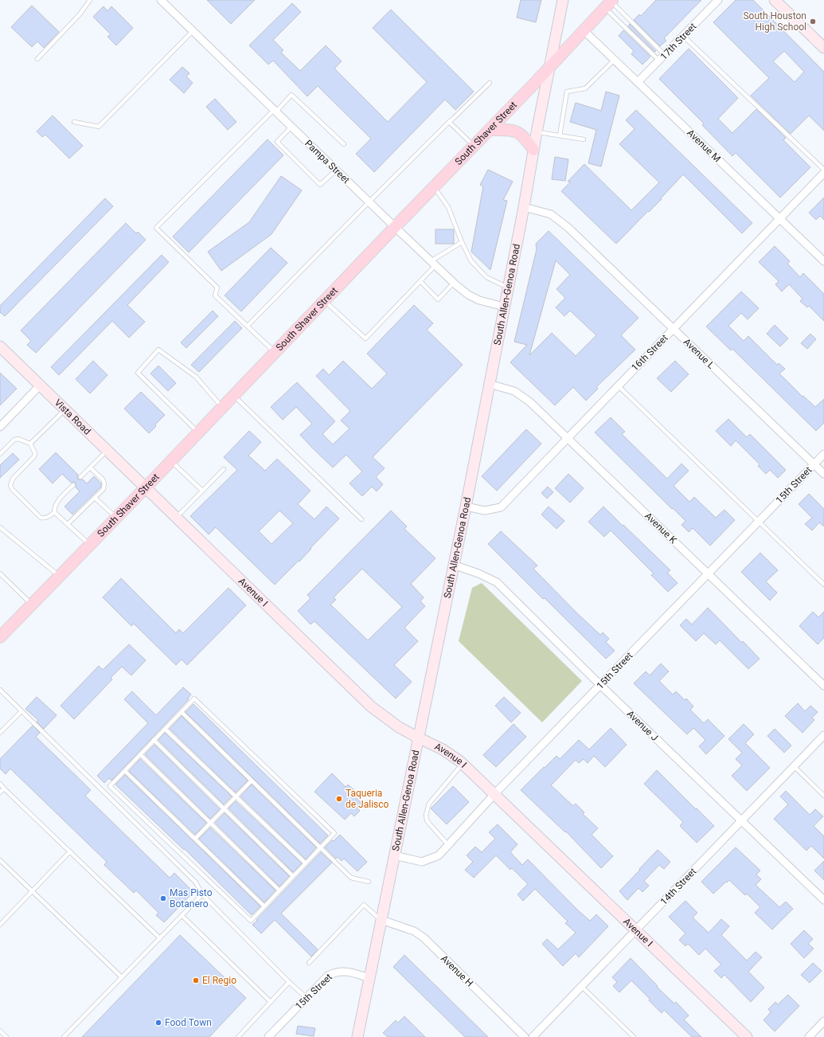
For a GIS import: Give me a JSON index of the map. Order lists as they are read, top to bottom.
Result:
{
  "streets": {
    "main road": ["South Shaver Street"],
    "street": [
      "17th Street",
      "Avenue M",
      "Pampa Street",
      "South Allen-Genoa Road",
      "16th Street",
      "Avenue L",
      "Vista Road",
      "15th Street",
      "Avenue K",
      "Avenue I",
      "Avenue J",
      "14th Street",
      "Avenue H"
    ]
  },
  "crossings": [
    ["17th Street", "Avenue M"],
    ["South Shaver Street", "Avenue M"],
    ["South Shaver Street", "Pampa Street"],
    ["South Shaver Street", "South Allen-Genoa Road"],
    ["South Shaver Street", "Vista Road"],
    ["South Shaver Street", "Avenue I"],
    ["Avenue M", "16th Street"],
    ["Pampa Street", "South Allen-Genoa Road"],
    ["South Allen-Genoa Road", "16th Street"],
    ["South Allen-Genoa Road", "Avenue L"],
    ["South Allen-Genoa Road", "15th Street"],
    ["South Allen-Genoa Road", "Avenue K"],
    ["South Allen-Genoa Road", "Avenue I"],
    ["South Allen-Genoa Road", "Avenue J"],
    ["South Allen-Genoa Road", "Avenue H"],
    ["16th Street", "Avenue L"],
    ["16th Street", "Avenue K"],
    ["Avenue L", "15th Street"],
    ["Vista Road", "Avenue I"],
    ["15th Street", "Avenue K"],
    ["15th Street", "Avenue I"],
    ["15th Street", "Avenue J"],
    ["Avenue I", "14th Street"],
    ["Avenue J", "14th Street"]
  ],
  "places": [
    "South Houston High School",
    "Taqueria de Jalisco",
    "Mas Pisto Botanero",
    "El Regio",
    "Food Town"
  ]
}
